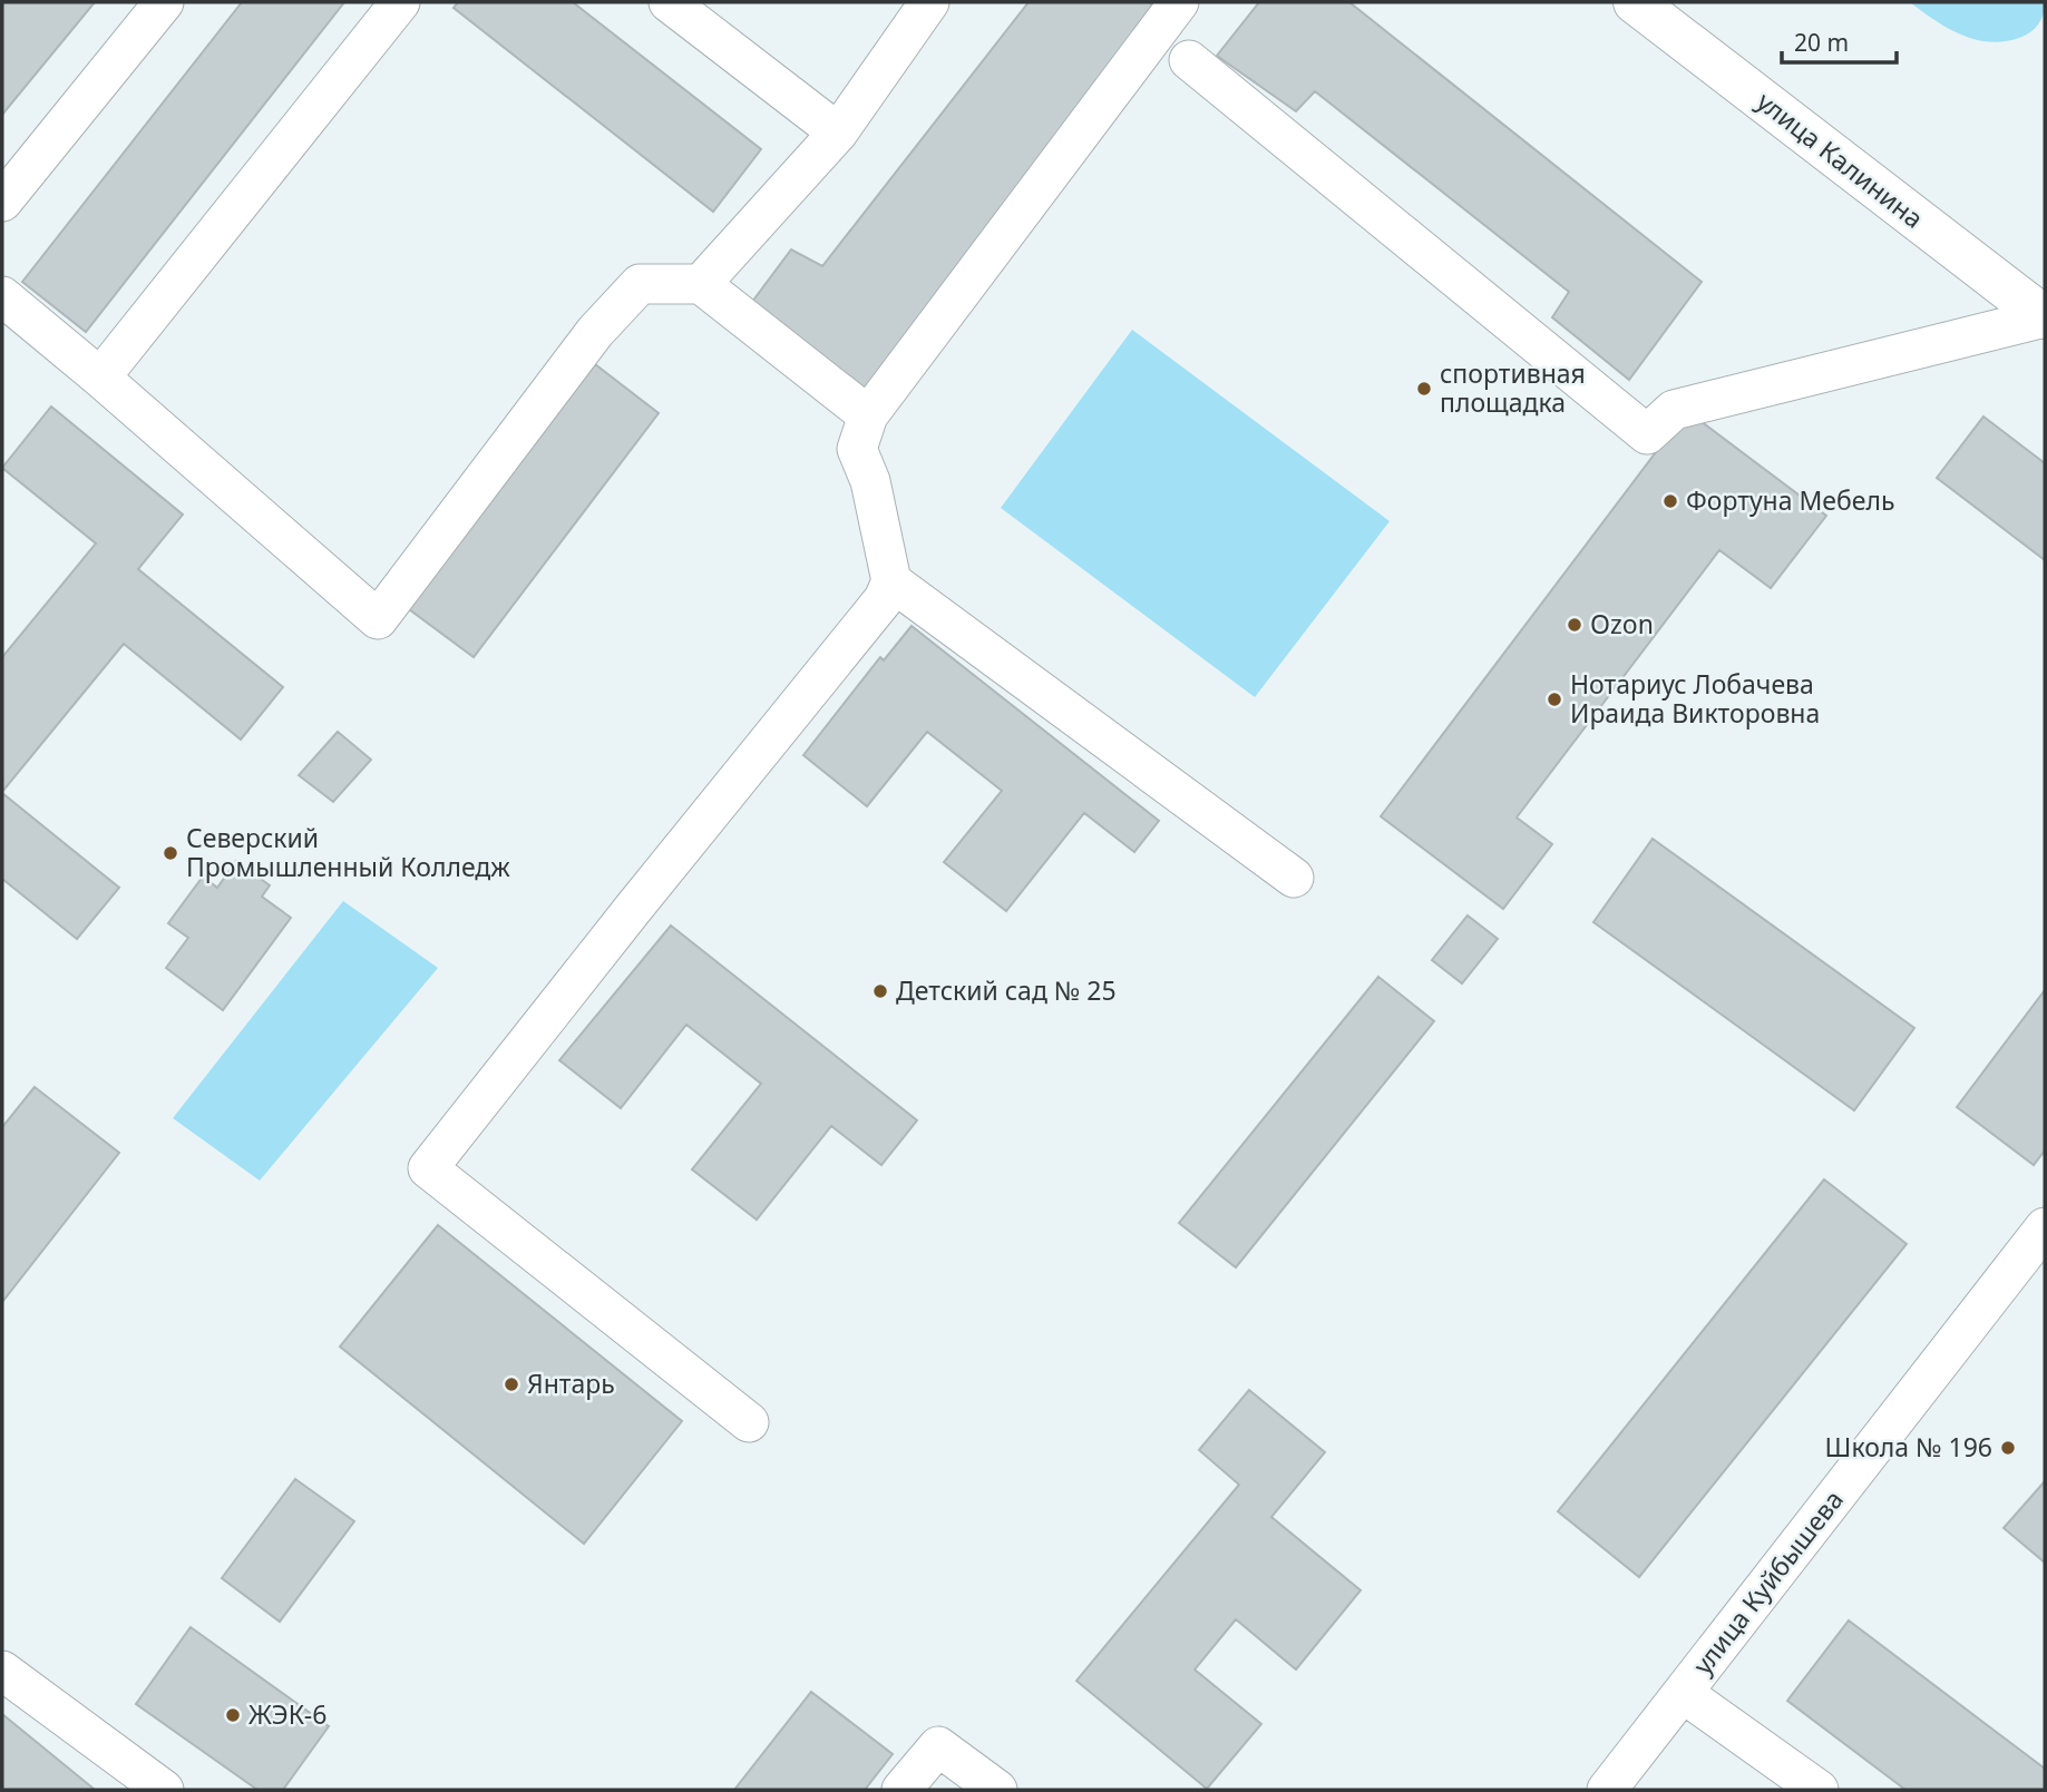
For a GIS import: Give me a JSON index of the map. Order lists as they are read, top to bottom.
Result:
{
  "streets": {
    "main road": ["улица Калинина"],
    "street": ["улица Куйбышева"]
  },
  "places": [
    "спортивная площадка",
    "Фортуна Мебель",
    "Ozon",
    "Нотариус Лобачева Ираида Викторовна",
    "Северский Промышленный Колледж",
    "Детский сад № 25",
    "Янтарь",
    "Школа № 196",
    "ЖЭК-6"
  ],
  "scale_bar": "20 m"
}
